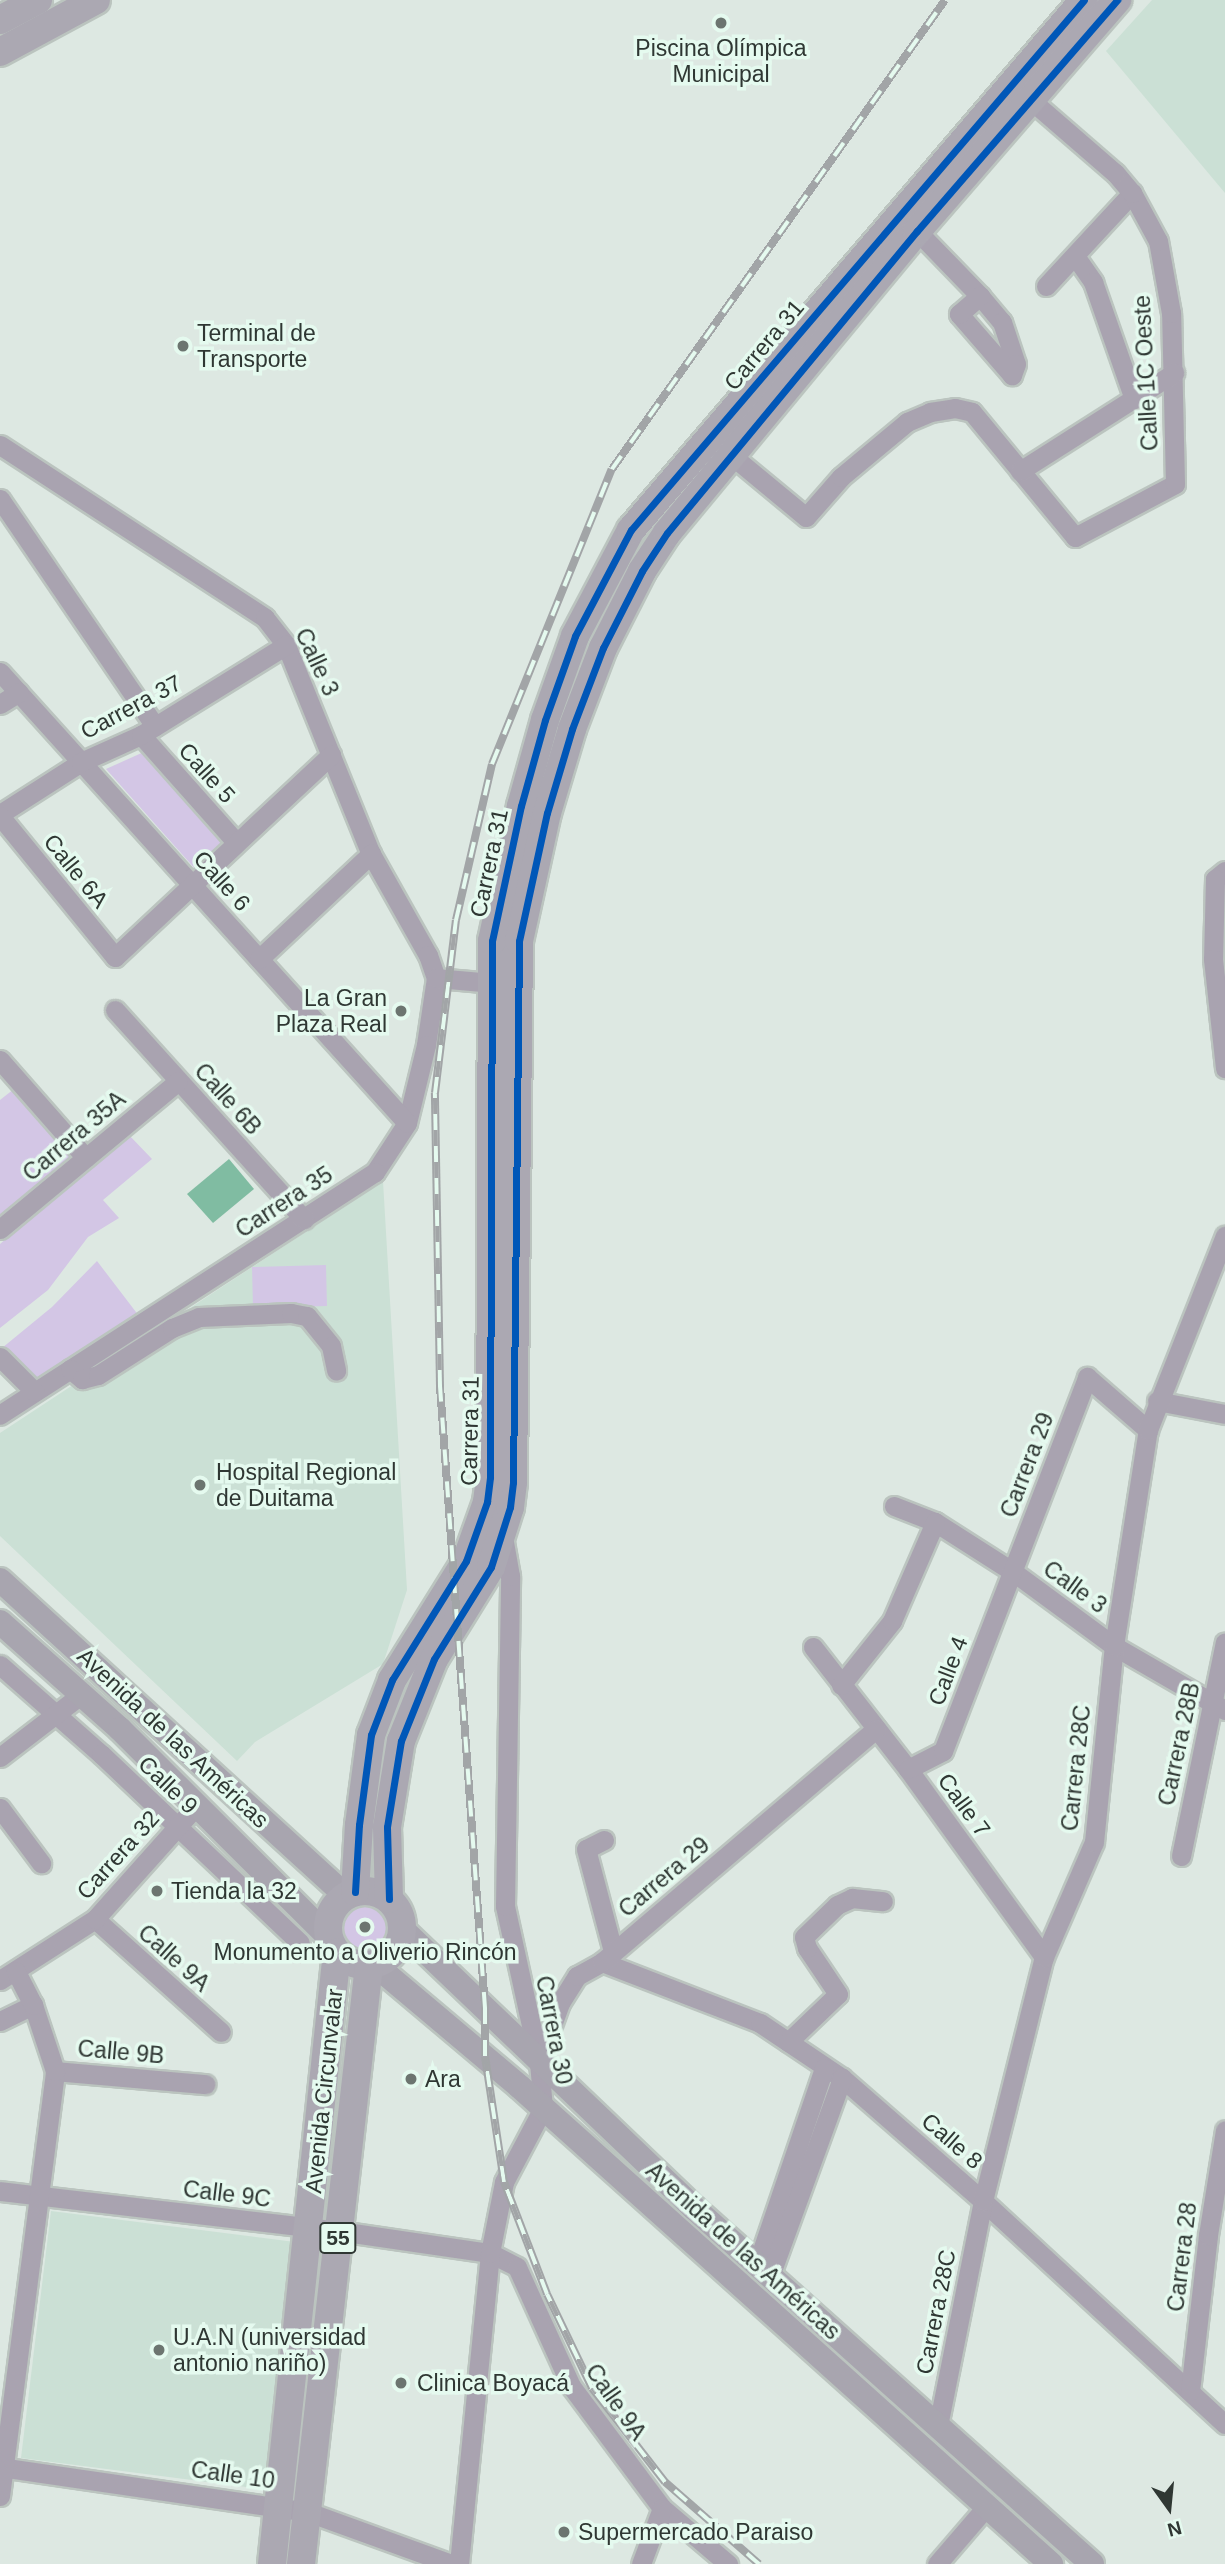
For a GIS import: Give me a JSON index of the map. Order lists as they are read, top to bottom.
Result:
{
  "streets": {
    "highway": ["Carrera 31", "Avenida Circunvalar", "55"],
    "main road": ["Avenida de las Américas"],
    "street": [
      "Calle 1C Oeste",
      "Calle 3",
      "Carrera 37",
      "Calle 5",
      "Calle 6A",
      "Calle 6",
      "Calle 6B",
      "Carrera 35A",
      "Carrera 35",
      "Carrera 29",
      "Calle 4",
      "Carrera 28B",
      "Carrera 28C",
      "Calle 9",
      "Calle 7",
      "Carrera 32",
      "Calle 9A",
      "Carrera 30",
      "Calle 9B",
      "Calle 8",
      "Calle 9C",
      "Carrera 28",
      "Calle 10"
    ]
  },
  "crossings": [
    ["Carrera 31", "Calle 1C Oeste"],
    ["Carrera 31", "Avenida de las Américas"],
    ["Carrera 31", "Carrera 30"],
    ["Carrera 31", "Avenida Circunvalar"],
    ["Carrera 31", "55"],
    ["Calle 3", "Carrera 37"],
    ["Calle 3", "Carrera 35"],
    ["Calle 3", "Carrera 29"],
    ["Calle 3", "Calle 4"],
    ["Calle 3", "Carrera 28B"],
    ["Calle 3", "Carrera 28C"],
    ["Carrera 37", "Calle 5"],
    ["Carrera 37", "Calle 6A"],
    ["Carrera 37", "Calle 6"],
    ["Calle 6A", "Calle 6"],
    ["Calle 6", "Carrera 35"],
    ["Calle 6B", "Carrera 35A"],
    ["Calle 6B", "Carrera 35"],
    ["Carrera 29", "Calle 4"],
    ["Carrera 29", "Avenida de las Américas"],
    ["Carrera 29", "Carrera 28C"],
    ["Carrera 29", "Calle 7"],
    ["Carrera 29", "Carrera 30"],
    ["Carrera 29", "Calle 8"],
    ["Calle 4", "Calle 7"],
    ["Avenida de las Américas", "Carrera 28C"],
    ["Avenida de las Américas", "Carrera 32"],
    ["Avenida de las Américas", "Carrera 30"],
    ["Avenida de las Américas", "Avenida Circunvalar"],
    ["Avenida de las Américas", "55"],
    ["Carrera 28C", "Calle 7"],
    ["Carrera 28C", "Calle 8"],
    ["Calle 9", "Carrera 32"],
    ["Carrera 32", "Calle 9A"],
    ["Carrera 32", "Calle 9B"],
    ["Calle 9A", "Carrera 30"],
    ["Calle 9A", "Calle 9C"],
    ["Carrera 30", "Calle 9C"],
    ["Avenida Circunvalar", "Calle 9C"],
    ["Avenida Circunvalar", "55"],
    ["Avenida Circunvalar", "Calle 10"],
    ["Calle 8", "Carrera 28"]
  ],
  "places": [
    "Piscina Olímpica Municipal",
    "Terminal de Transporte",
    "La Gran Plaza Real",
    "Hospital Regional de Duitama",
    "Tienda la 32",
    "Monumento a Oliverio Rincón",
    "Ara",
    "U.A.N (universidad antonio nariño)",
    "Clinica Boyacá",
    "Supermercado Paraiso"
  ],
  "north": "bottom"
}
